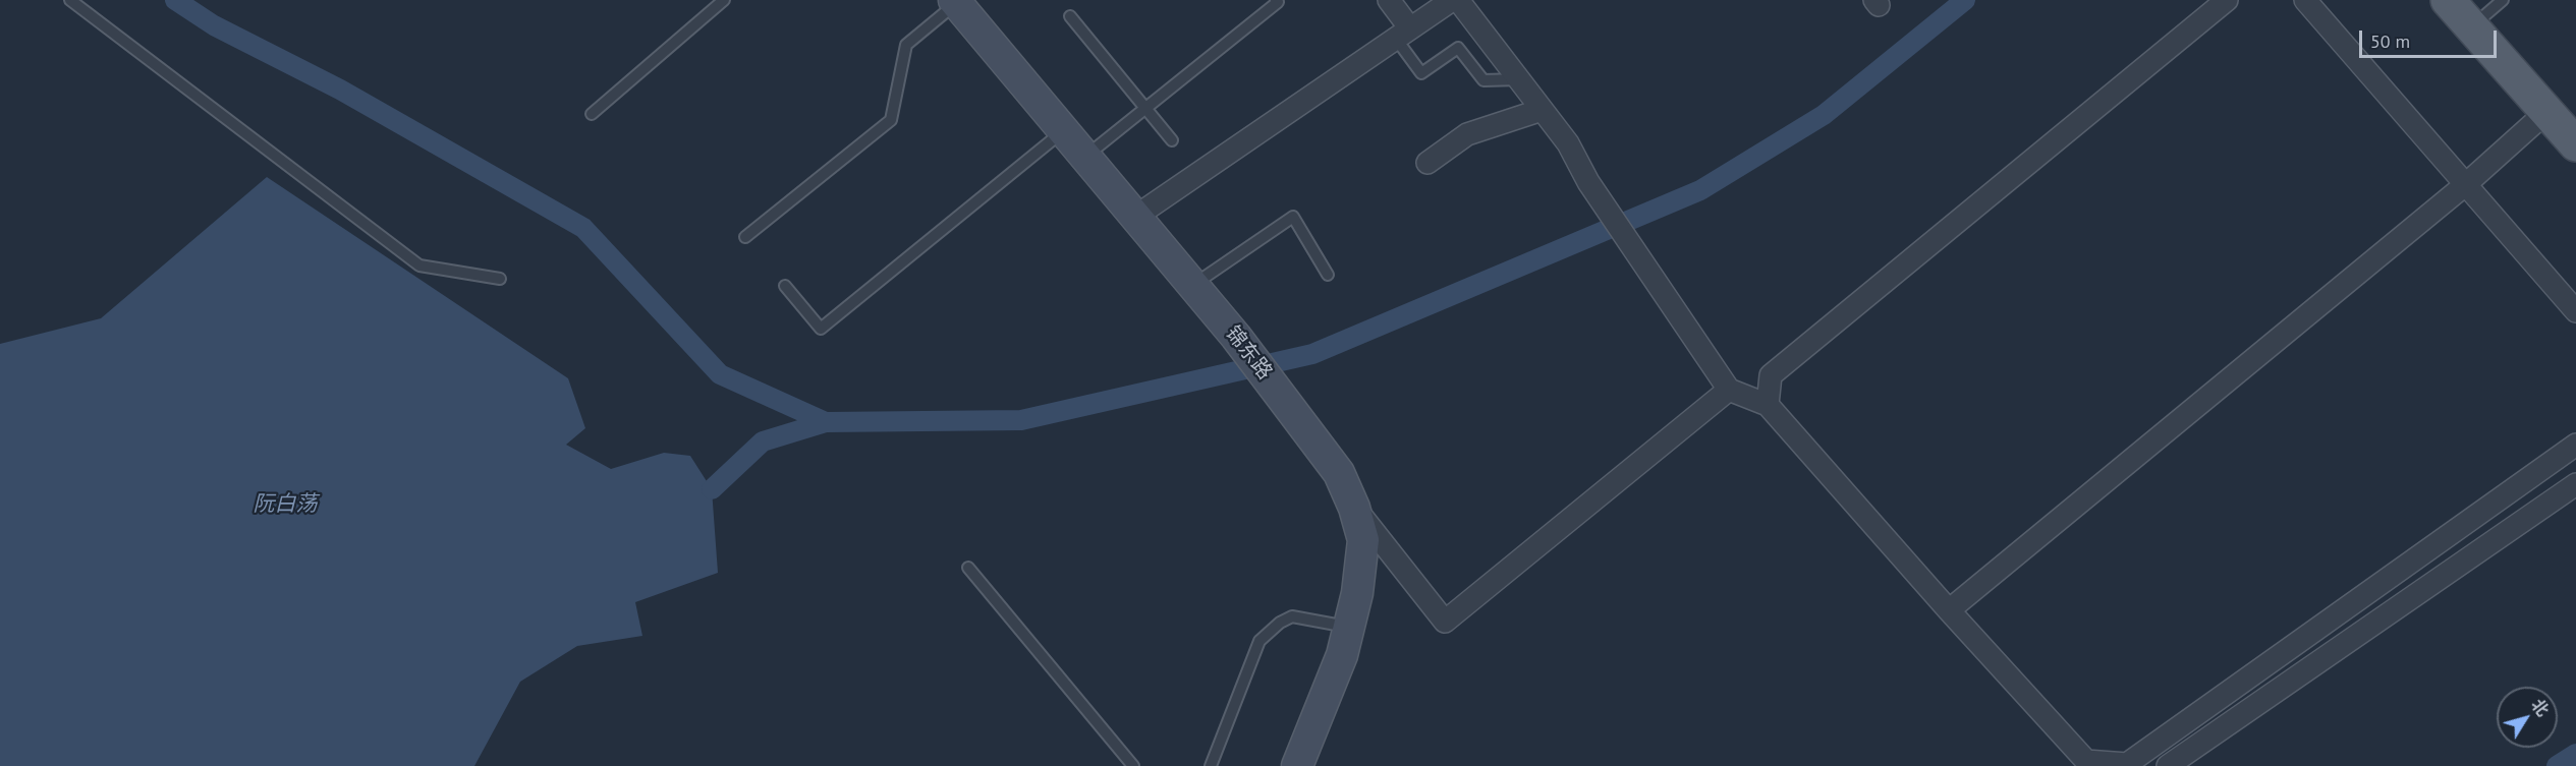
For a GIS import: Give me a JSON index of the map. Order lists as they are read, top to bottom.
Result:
{
  "streets": {
    "main road": ["锦东路"]
  },
  "water": ["阮白荡"],
  "scale_bar": "50 m",
  "north": "top right"
}
